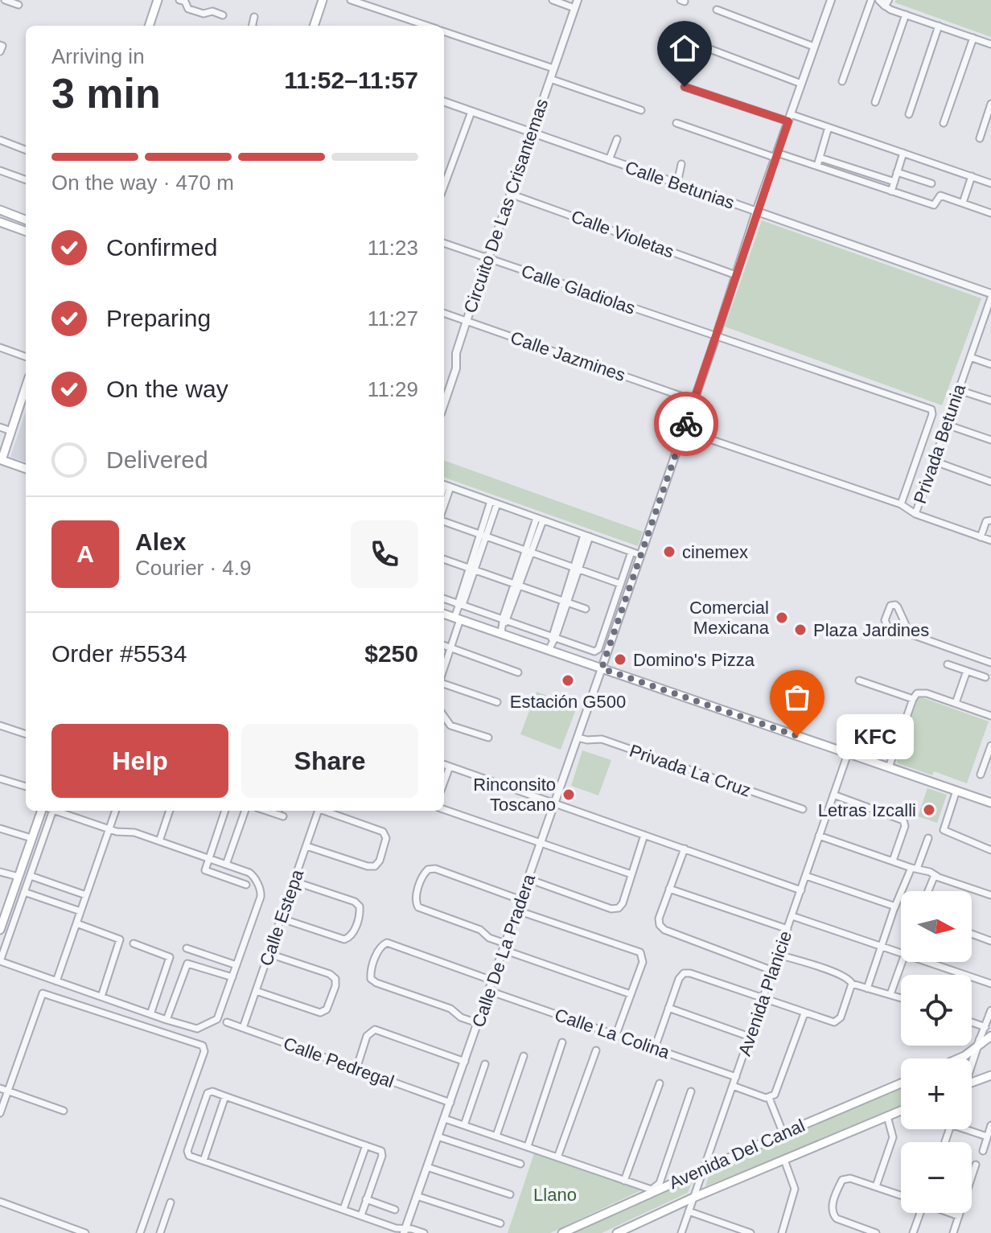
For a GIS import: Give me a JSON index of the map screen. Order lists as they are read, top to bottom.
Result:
{
  "streets": {
    "main road": ["Avenida Del Canal"],
    "street": [
      "Calle Betunias",
      "Circuito De Las Crisantemas",
      "Calle Violetas",
      "Calle Gladiolas",
      "Calle Jazmines",
      "Privada Betunia",
      "Privada La Cruz",
      "Calle Estepa",
      "Calle De La Pradera",
      "Avenida Planicie",
      "Calle La Colina",
      "Calle Pedregal"
    ]
  },
  "crossings": [
    ["Calle Betunias", "Circuito De Las Crisantemas"],
    ["Calle Betunias", "Privada Betunia"],
    ["Calle Betunias", "Calle De La Pradera"],
    ["Circuito De Las Crisantemas", "Calle Violetas"],
    ["Circuito De Las Crisantemas", "Calle Gladiolas"],
    ["Circuito De Las Crisantemas", "Calle Jazmines"],
    ["Calle Violetas", "Calle De La Pradera"],
    ["Calle Gladiolas", "Calle De La Pradera"],
    ["Calle Jazmines", "Calle De La Pradera"],
    ["Privada La Cruz", "Calle De La Pradera"],
    ["Calle Estepa", "Calle Pedregal"],
    ["Calle De La Pradera", "Calle La Colina"],
    ["Calle De La Pradera", "Calle Pedregal"],
    ["Avenida Planicie", "Calle La Colina"],
    ["Avenida Planicie", "Avenida Del Canal"]
  ],
  "parks": ["Llano"],
  "places": [
    "cinemex",
    "Comercial Mexicana",
    "Plaza Jardines",
    "Domino's Pizza",
    "Estación G500",
    "KFC",
    "Rinconsito Toscano",
    "Letras Izcalli"
  ],
  "north": "right",
  "page": {
    "heading": ["3 min", "Arriving in", "11:52–11:57"],
    "panel": [
      "Alex",
      "Courier · 4.9",
      "Order #5534",
      "$250"
    ],
    "bar": "On the way · 470 m",
    "list": [
      ["Confirmed", "11:23"],
      ["Preparing", "11:27"],
      ["On the way", "11:29"],
      "Delivered"
    ],
    "round": "A",
    "buttons": ["Help", "Share"],
    "bubble": "KFC",
    "map_buttons": ["+", "−"]
  }
}
